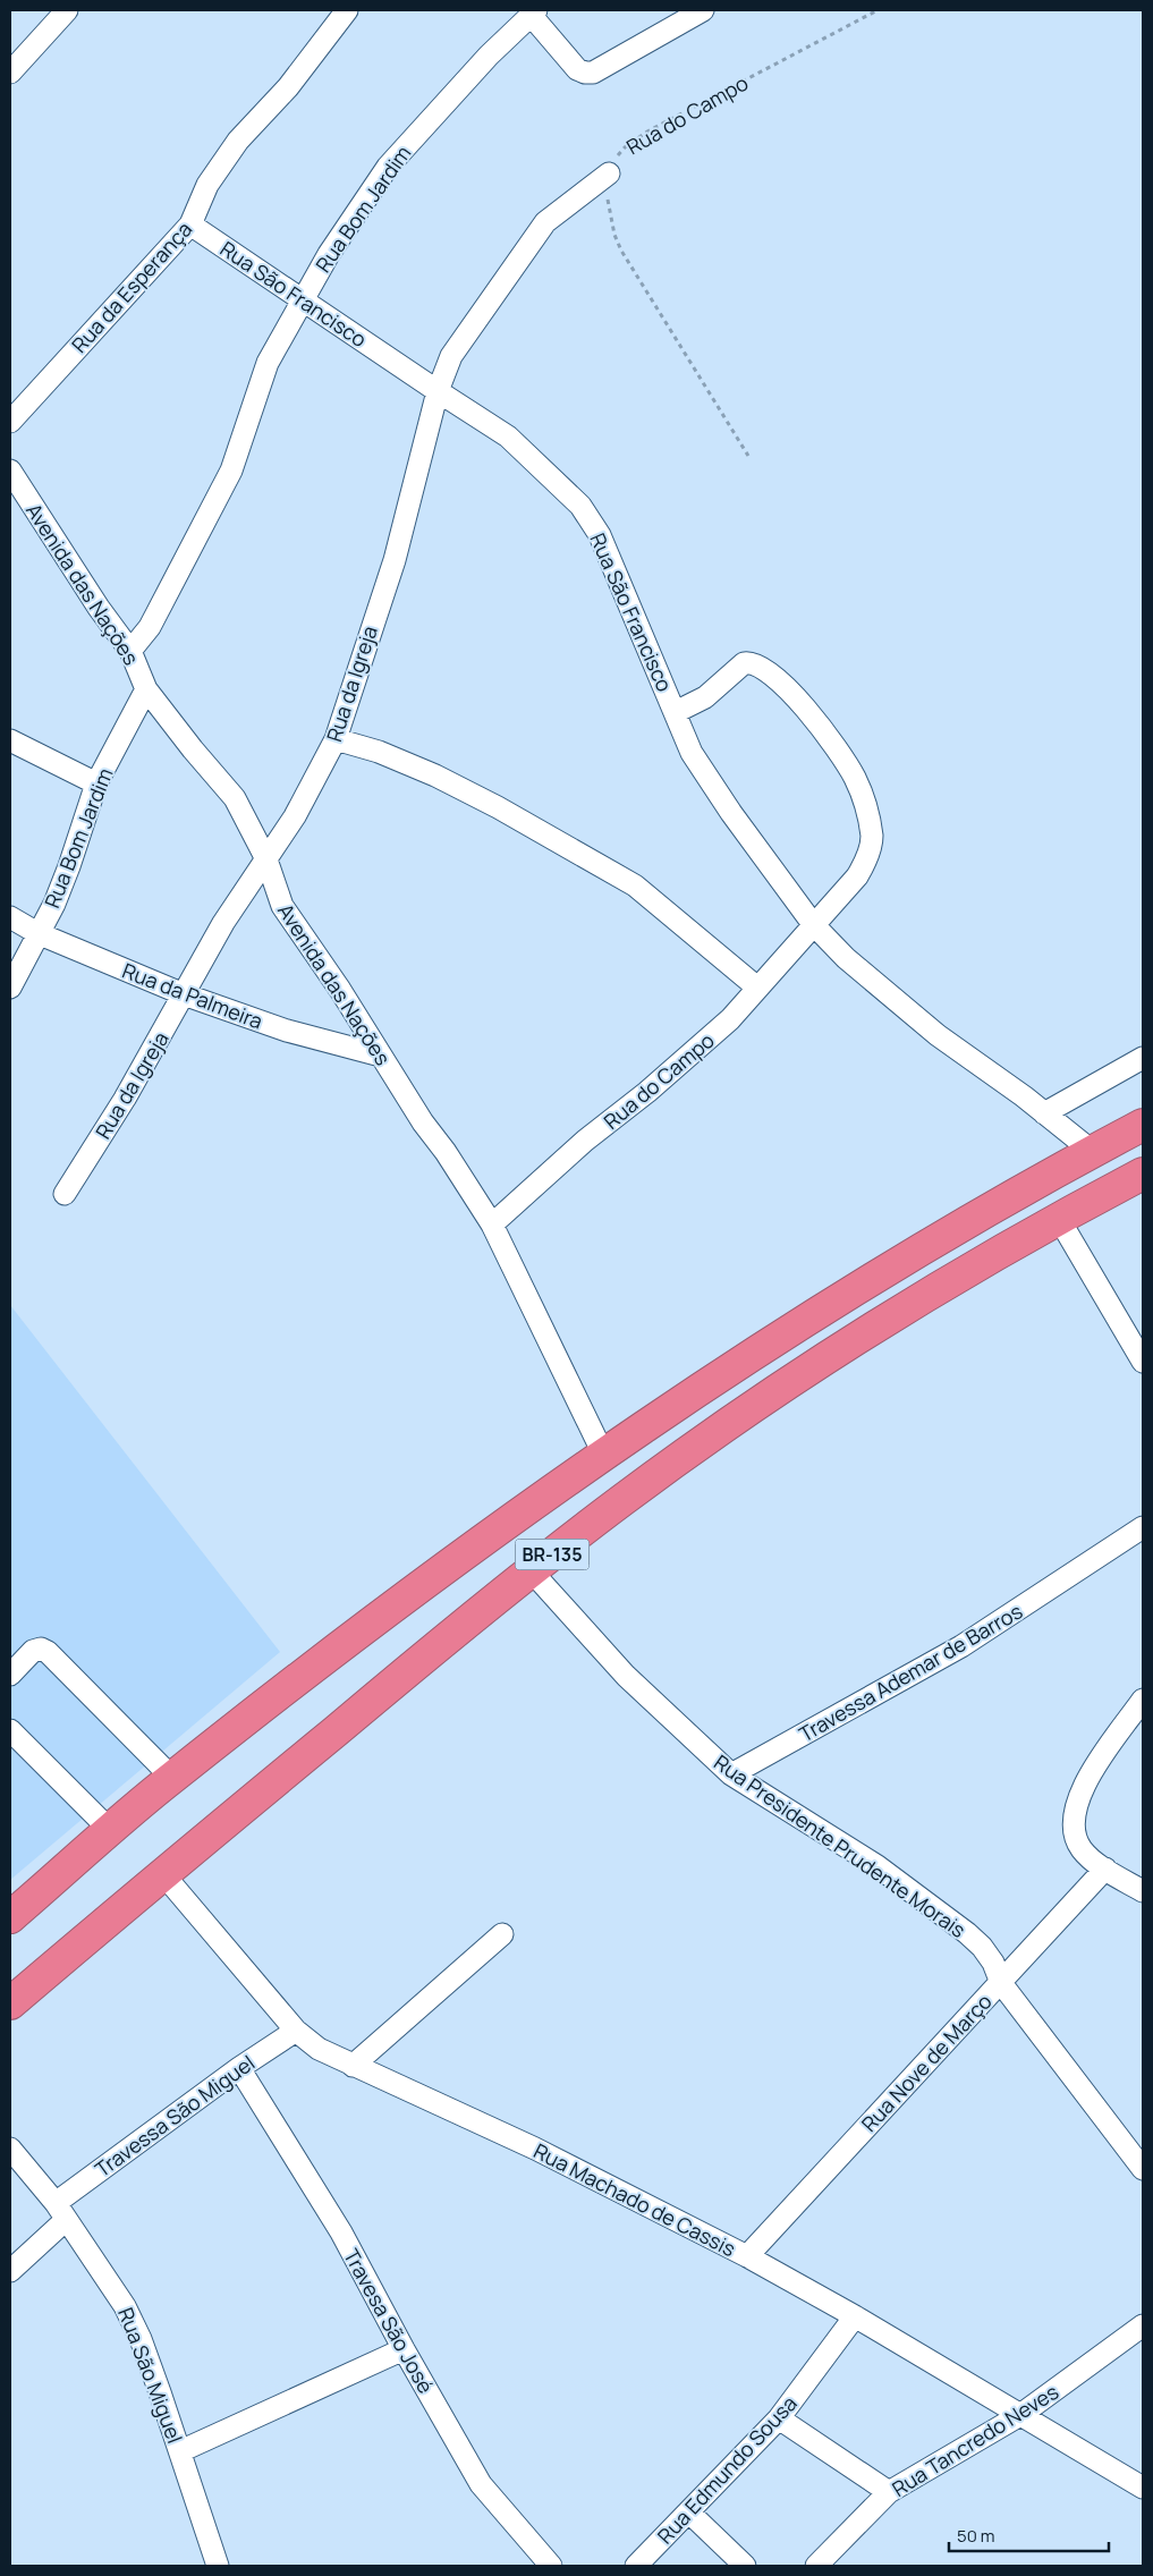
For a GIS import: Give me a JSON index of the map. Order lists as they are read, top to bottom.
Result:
{
  "streets": {
    "highway": ["BR-135"],
    "street": [
      "Rua do Campo",
      "Rua Bom Jardim",
      "Rua da Esperança",
      "Rua São Francisco",
      "Avenida das Nações",
      "Rua da Igreja",
      "Rua da Palmeira",
      "Travessa Ademar de Barros",
      "Rua Presidente Prudente Morais",
      "Rua Nove de Março",
      "Travessa São Miguel",
      "Rua Machado de Cassis",
      "Travesa São José",
      "Rua São Miguel",
      "Rua Tancredo Neves",
      "Rua Edmundo Sousa"
    ]
  },
  "crossings": [
    ["Rua do Campo", "Rua São Francisco"],
    ["Rua do Campo", "Avenida das Nações"],
    ["Rua do Campo", "Rua da Igreja"],
    ["Rua Bom Jardim", "Rua São Francisco"],
    ["Rua Bom Jardim", "Avenida das Nações"],
    ["Rua Bom Jardim", "Rua da Palmeira"],
    ["Rua da Esperança", "Rua São Francisco"],
    ["Rua São Francisco", "Rua da Igreja"],
    ["Avenida das Nações", "Rua da Igreja"],
    ["Avenida das Nações", "Rua da Palmeira"],
    ["Avenida das Nações", "BR-135"],
    ["Rua da Igreja", "Rua da Palmeira"],
    ["BR-135", "Rua Presidente Prudente Morais"],
    ["BR-135", "Rua Machado de Cassis"],
    ["Travessa Ademar de Barros", "Rua Presidente Prudente Morais"],
    ["Rua Presidente Prudente Morais", "Rua Nove de Março"],
    ["Rua Nove de Março", "Rua Machado de Cassis"],
    ["Travessa São Miguel", "Rua Machado de Cassis"],
    ["Travessa São Miguel", "Travesa São José"],
    ["Travessa São Miguel", "Rua São Miguel"],
    ["Rua Machado de Cassis", "Rua Tancredo Neves"],
    ["Rua Machado de Cassis", "Rua Edmundo Sousa"]
  ],
  "scale_bar": "50 m"
}
